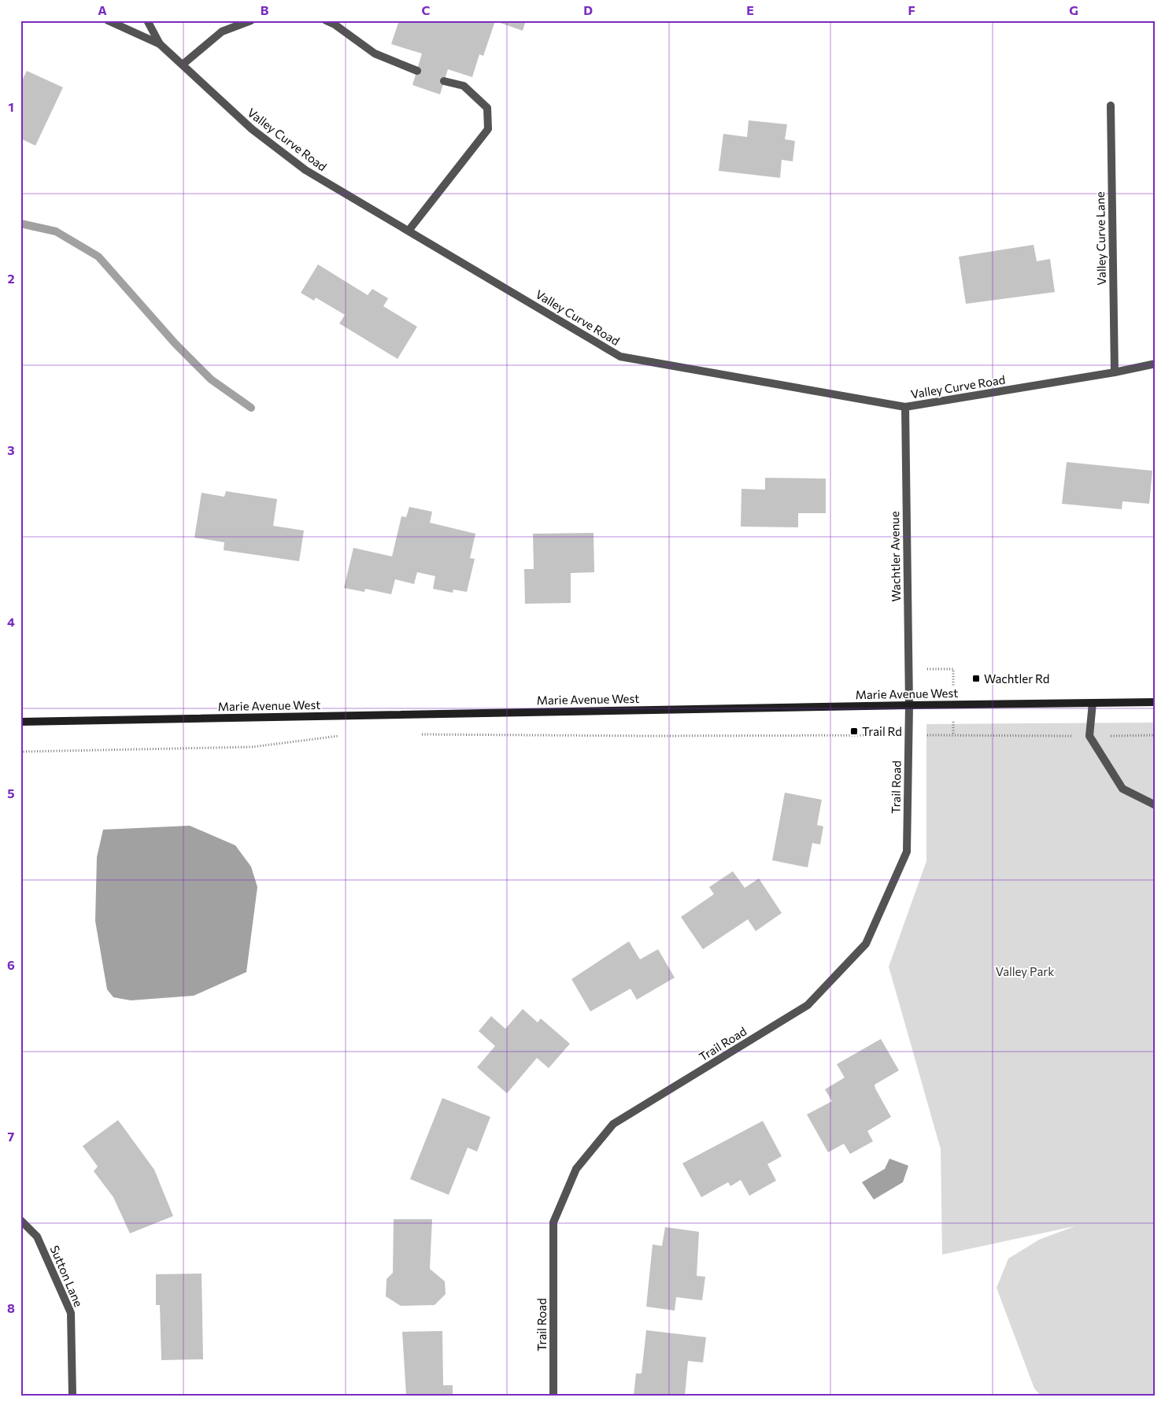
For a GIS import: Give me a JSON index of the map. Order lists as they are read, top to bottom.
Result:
{
  "streets": {
    "street": [
      "Valley Curve Road",
      "Valley Curve Lane",
      "Wachtler Avenue",
      "Marie Avenue West",
      "Trail Road",
      "Sutton Lane"
    ]
  },
  "crossings": [
    ["Valley Curve Road", "Valley Curve Lane"],
    ["Valley Curve Road", "Wachtler Avenue"],
    ["Wachtler Avenue", "Marie Avenue West"],
    ["Wachtler Avenue", "Trail Road"],
    ["Marie Avenue West", "Trail Road"]
  ],
  "parks": ["Valley Park"],
  "places": {
    "transit": ["Wachtler Rd", "Trail Rd"]
  },
  "grid": {
    "columns": [
      "A",
      "B",
      "C",
      "D",
      "E",
      "F",
      "G"
    ],
    "rows": [
      "1",
      "2",
      "3",
      "4",
      "5",
      "6",
      "7",
      "8"
    ]
  }
}
